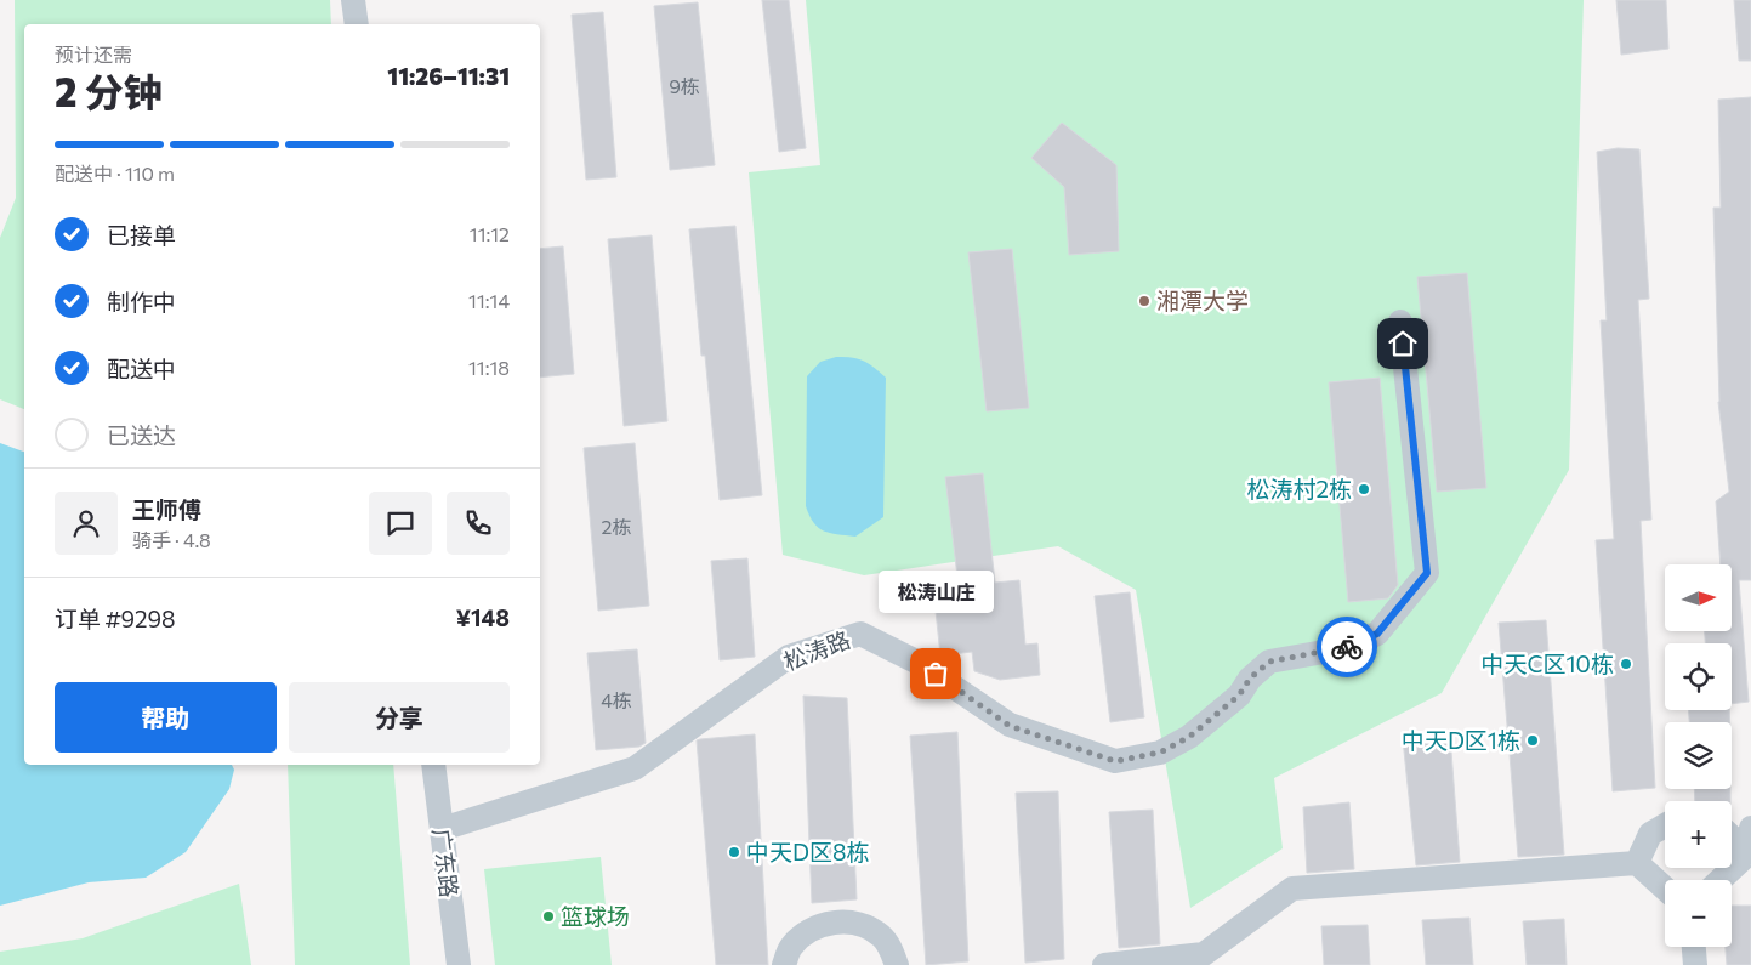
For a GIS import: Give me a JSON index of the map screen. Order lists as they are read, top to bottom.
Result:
{
  "streets": {
    "street": ["松涛路", "广东路"]
  },
  "crossings": [
    ["松涛路", "广东路"]
  ],
  "places": [
    "湘潭大学",
    "松涛村2栋",
    "中天C区10栋",
    "松涛山庄",
    "中天D区1栋",
    "中天D区8栋",
    "篮球场"
  ],
  "house_numbers": ["9栋", "2栋", "4栋"],
  "north": "right",
  "page": {
    "heading": ["2 分钟", "预计还需", "11:26–11:31"],
    "panel": [
      "王师傅",
      "骑手 · 4.8",
      "订单 #9298",
      "¥148"
    ],
    "bar": "配送中 · 110 m",
    "list": [
      ["已接单", "11:12"],
      ["制作中", "11:14"],
      ["配送中", "11:18"],
      "已送达"
    ],
    "map_buttons": ["+", "−"],
    "bubble": "松涛山庄",
    "buttons": ["帮助", "分享"]
  }
}
